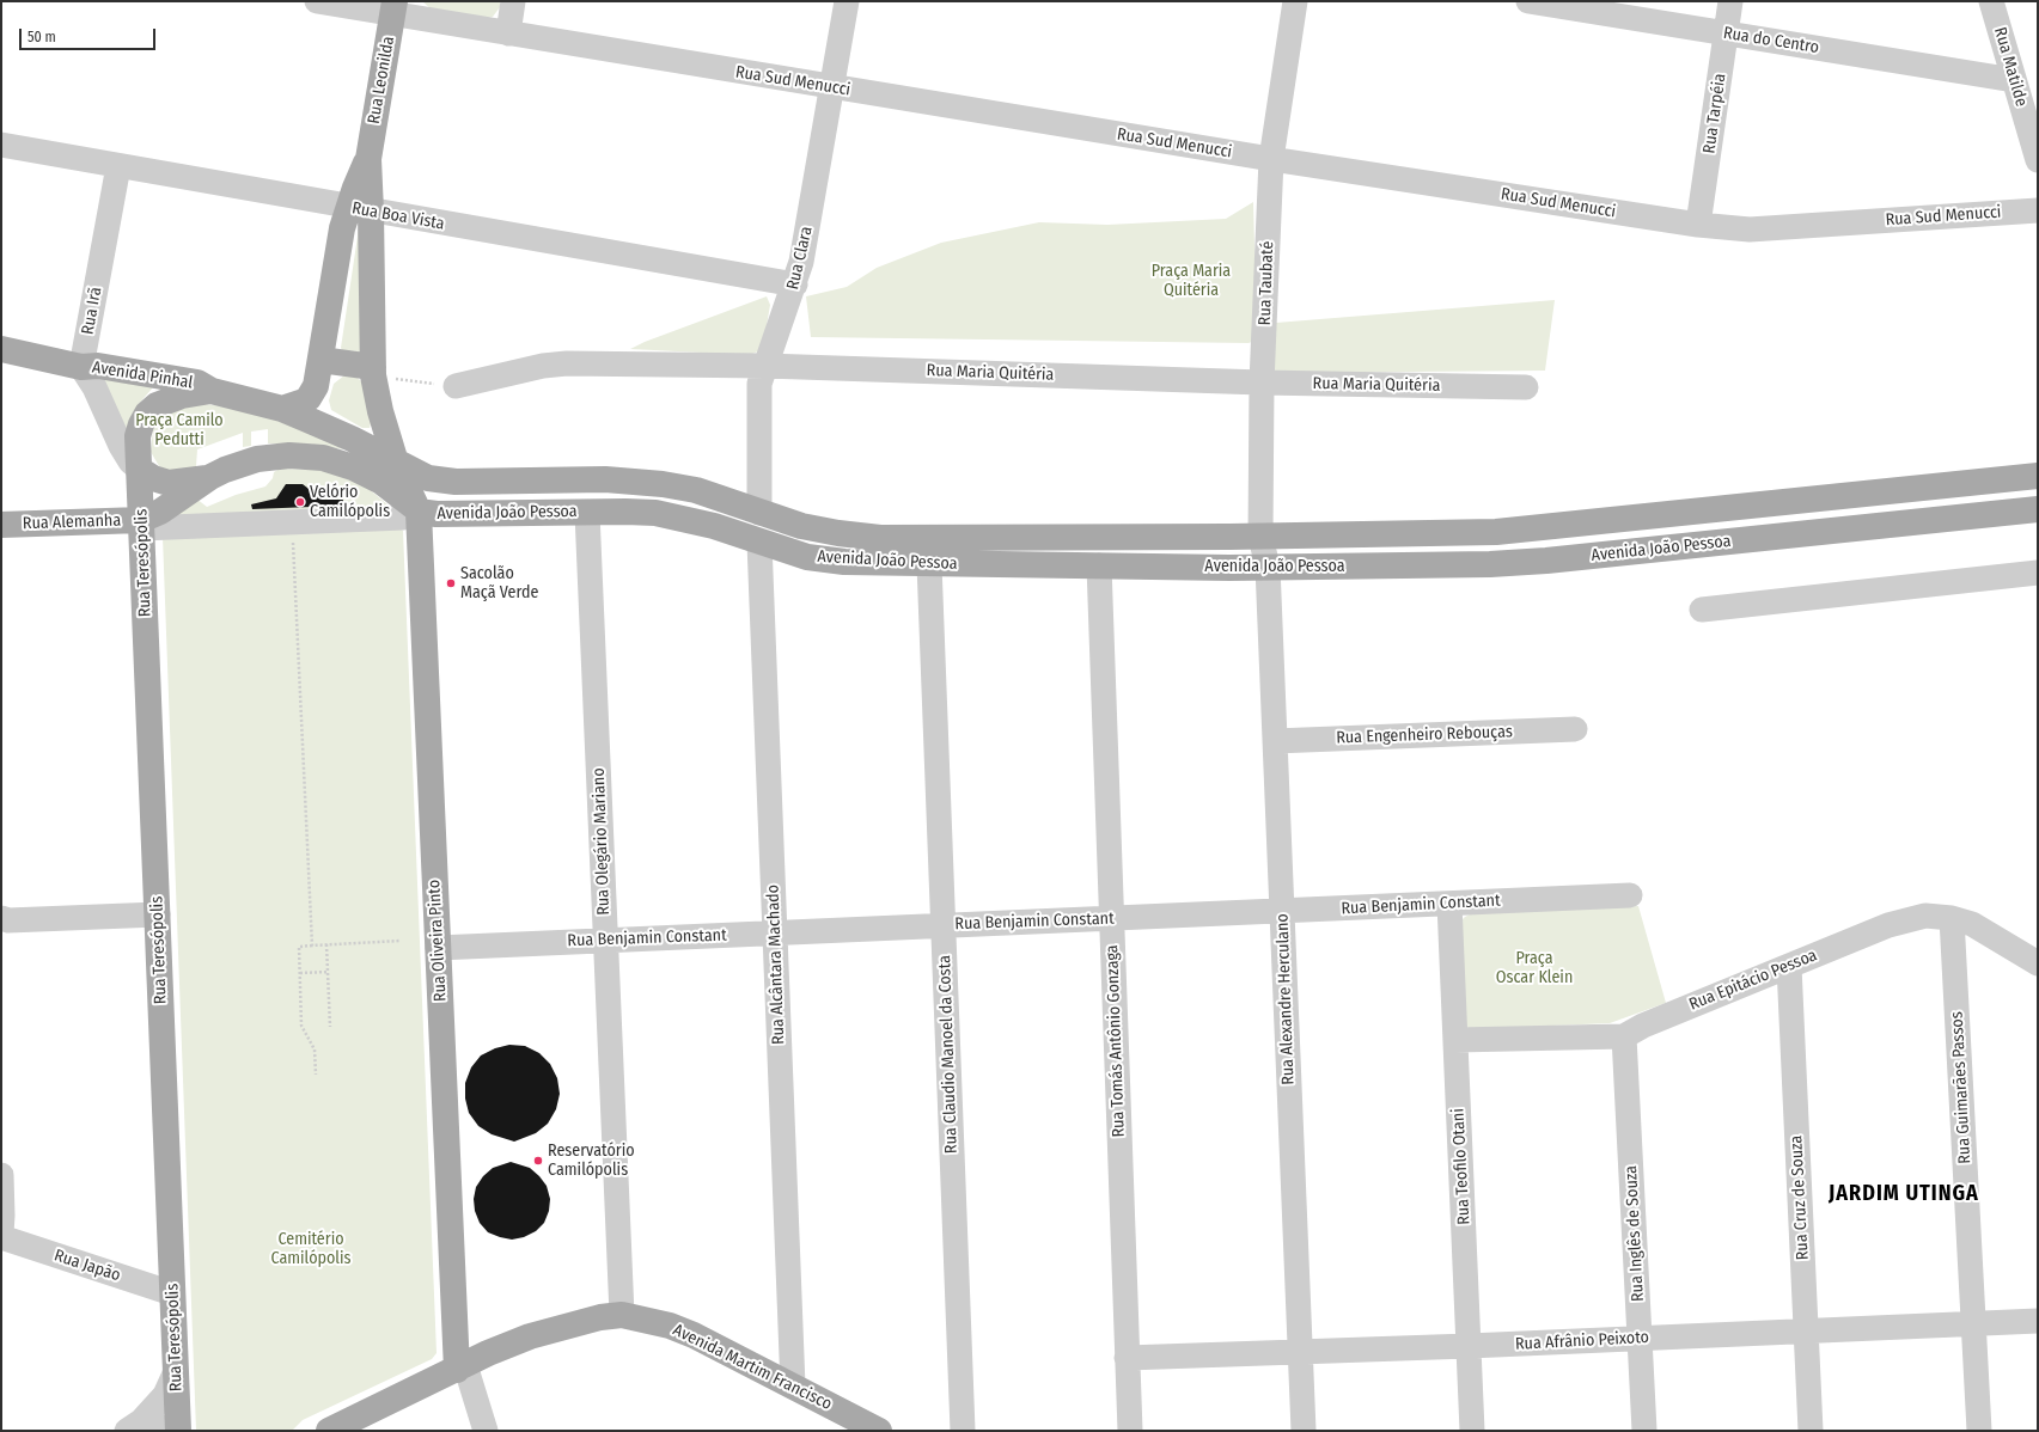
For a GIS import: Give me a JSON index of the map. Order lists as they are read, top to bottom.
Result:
{
  "streets": {
    "main road": [
      "Rua Leonilda",
      "Avenida Pinhal",
      "Avenida João Pessoa",
      "Rua Alemanha",
      "Rua Teresópolis",
      "Rua Oliveira Pinto",
      "Avenida Martim Francisco"
    ],
    "street": [
      "Rua do Centro",
      "Rua Matilde",
      "Rua Sud Menucci",
      "Rua Tarpéia",
      "Rua Boa Vista",
      "Rua Clara",
      "Rua Taubaté",
      "Rua Irã",
      "Rua Maria Quitéria",
      "Rua Engenheiro Rebouças",
      "Rua Olegário Mariano",
      "Rua Benjamin Constant",
      "Rua Alcântara Machado",
      "Rua Epitácio Pessoa",
      "Rua Alexandre Herculano",
      "Rua Tomás Antônio Gonzaga",
      "Rua Claudio Manoel da Costa",
      "Rua Guimarães Passos",
      "Rua Teofilo Otani",
      "Rua Cruz de Souza",
      "Rua Inglês de Souza",
      "Rua Japão",
      "Rua Afrânio Peixoto"
    ]
  },
  "crossings": [
    ["Rua do Centro", "Rua Matilde"],
    ["Rua do Centro", "Rua Tarpéia"],
    ["Rua Leonilda", "Rua Sud Menucci"],
    ["Rua Leonilda", "Rua Boa Vista"],
    ["Rua Sud Menucci", "Rua Tarpéia"],
    ["Rua Sud Menucci", "Rua Clara"],
    ["Rua Sud Menucci", "Rua Taubaté"],
    ["Rua Boa Vista", "Rua Clara"],
    ["Rua Boa Vista", "Rua Irã"],
    ["Rua Clara", "Rua Maria Quitéria"],
    ["Rua Clara", "Avenida João Pessoa"],
    ["Rua Taubaté", "Rua Maria Quitéria"],
    ["Rua Taubaté", "Avenida João Pessoa"],
    ["Rua Taubaté", "Rua Alexandre Herculano"],
    ["Rua Irã", "Avenida Pinhal"],
    ["Avenida Pinhal", "Rua Teresópolis"],
    ["Avenida João Pessoa", "Rua Olegário Mariano"],
    ["Avenida João Pessoa", "Rua Oliveira Pinto"],
    ["Avenida João Pessoa", "Rua Alcântara Machado"],
    ["Avenida João Pessoa", "Rua Alexandre Herculano"],
    ["Avenida João Pessoa", "Rua Tomás Antônio Gonzaga"],
    ["Avenida João Pessoa", "Rua Claudio Manoel da Costa"],
    ["Rua Alemanha", "Rua Teresópolis"],
    ["Rua Teresópolis", "Rua Japão"],
    ["Rua Engenheiro Rebouças", "Rua Alexandre Herculano"],
    ["Rua Olegário Mariano", "Rua Benjamin Constant"],
    ["Rua Olegário Mariano", "Avenida Martim Francisco"],
    ["Rua Benjamin Constant", "Rua Oliveira Pinto"],
    ["Rua Benjamin Constant", "Rua Alcântara Machado"],
    ["Rua Benjamin Constant", "Rua Alexandre Herculano"],
    ["Rua Benjamin Constant", "Rua Tomás Antônio Gonzaga"],
    ["Rua Benjamin Constant", "Rua Claudio Manoel da Costa"],
    ["Rua Benjamin Constant", "Rua Teofilo Otani"],
    ["Rua Oliveira Pinto", "Avenida Martim Francisco"],
    ["Rua Alcântara Machado", "Avenida Martim Francisco"],
    ["Rua Epitácio Pessoa", "Rua Guimarães Passos"],
    ["Rua Epitácio Pessoa", "Rua Teofilo Otani"],
    ["Rua Epitácio Pessoa", "Rua Cruz de Souza"],
    ["Rua Epitácio Pessoa", "Rua Inglês de Souza"],
    ["Rua Alexandre Herculano", "Rua Afrânio Peixoto"],
    ["Rua Tomás Antônio Gonzaga", "Rua Afrânio Peixoto"],
    ["Rua Guimarães Passos", "Rua Afrânio Peixoto"],
    ["Rua Teofilo Otani", "Rua Afrânio Peixoto"],
    ["Rua Cruz de Souza", "Rua Afrânio Peixoto"],
    ["Rua Inglês de Souza", "Rua Afrânio Peixoto"]
  ],
  "districts": ["JARDIM UTINGA"],
  "parks": [
    "Praça Maria Quitéria",
    "Praça Camilo Pedutti",
    "Praça Oscar Klein",
    "Cemitério Camilópolis"
  ],
  "places": ["Velório Camilópolis", "Sacolão Maçã Verde", "Reservatório Camilópolis"],
  "scale_bar": "50 m"
}
